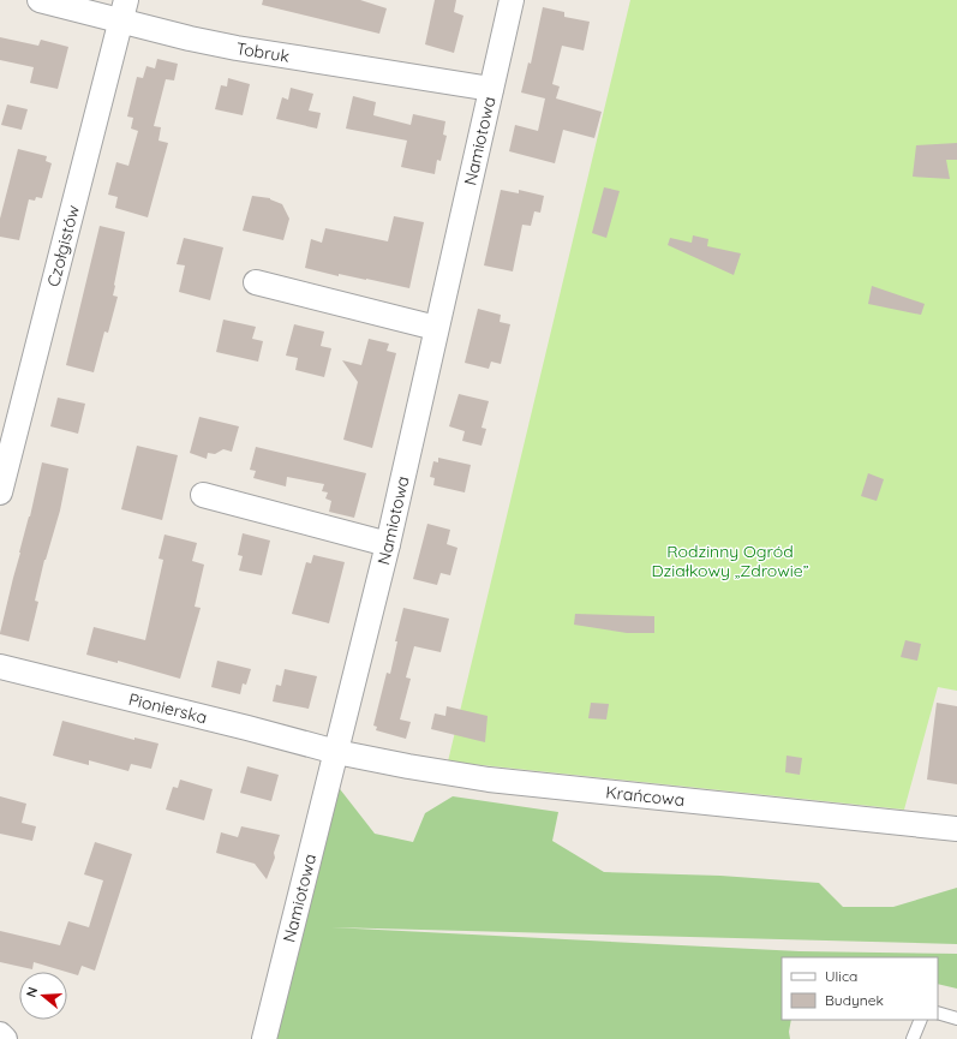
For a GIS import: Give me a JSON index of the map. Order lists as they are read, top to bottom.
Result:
{
  "streets": {
    "street": [
      "Tobruk",
      "Namiotowa",
      "Czołgistów",
      "Pionierska",
      "Krańcowa"
    ]
  },
  "crossings": [
    ["Tobruk", "Namiotowa"],
    ["Tobruk", "Czołgistów"],
    ["Namiotowa", "Pionierska"],
    ["Namiotowa", "Krańcowa"],
    ["Pionierska", "Krańcowa"]
  ],
  "parks": ["Rodzinny Ogród Działkowy „Zdrowie”"],
  "legend": ["Ulica", "Budynek"],
  "north": "left"
}
